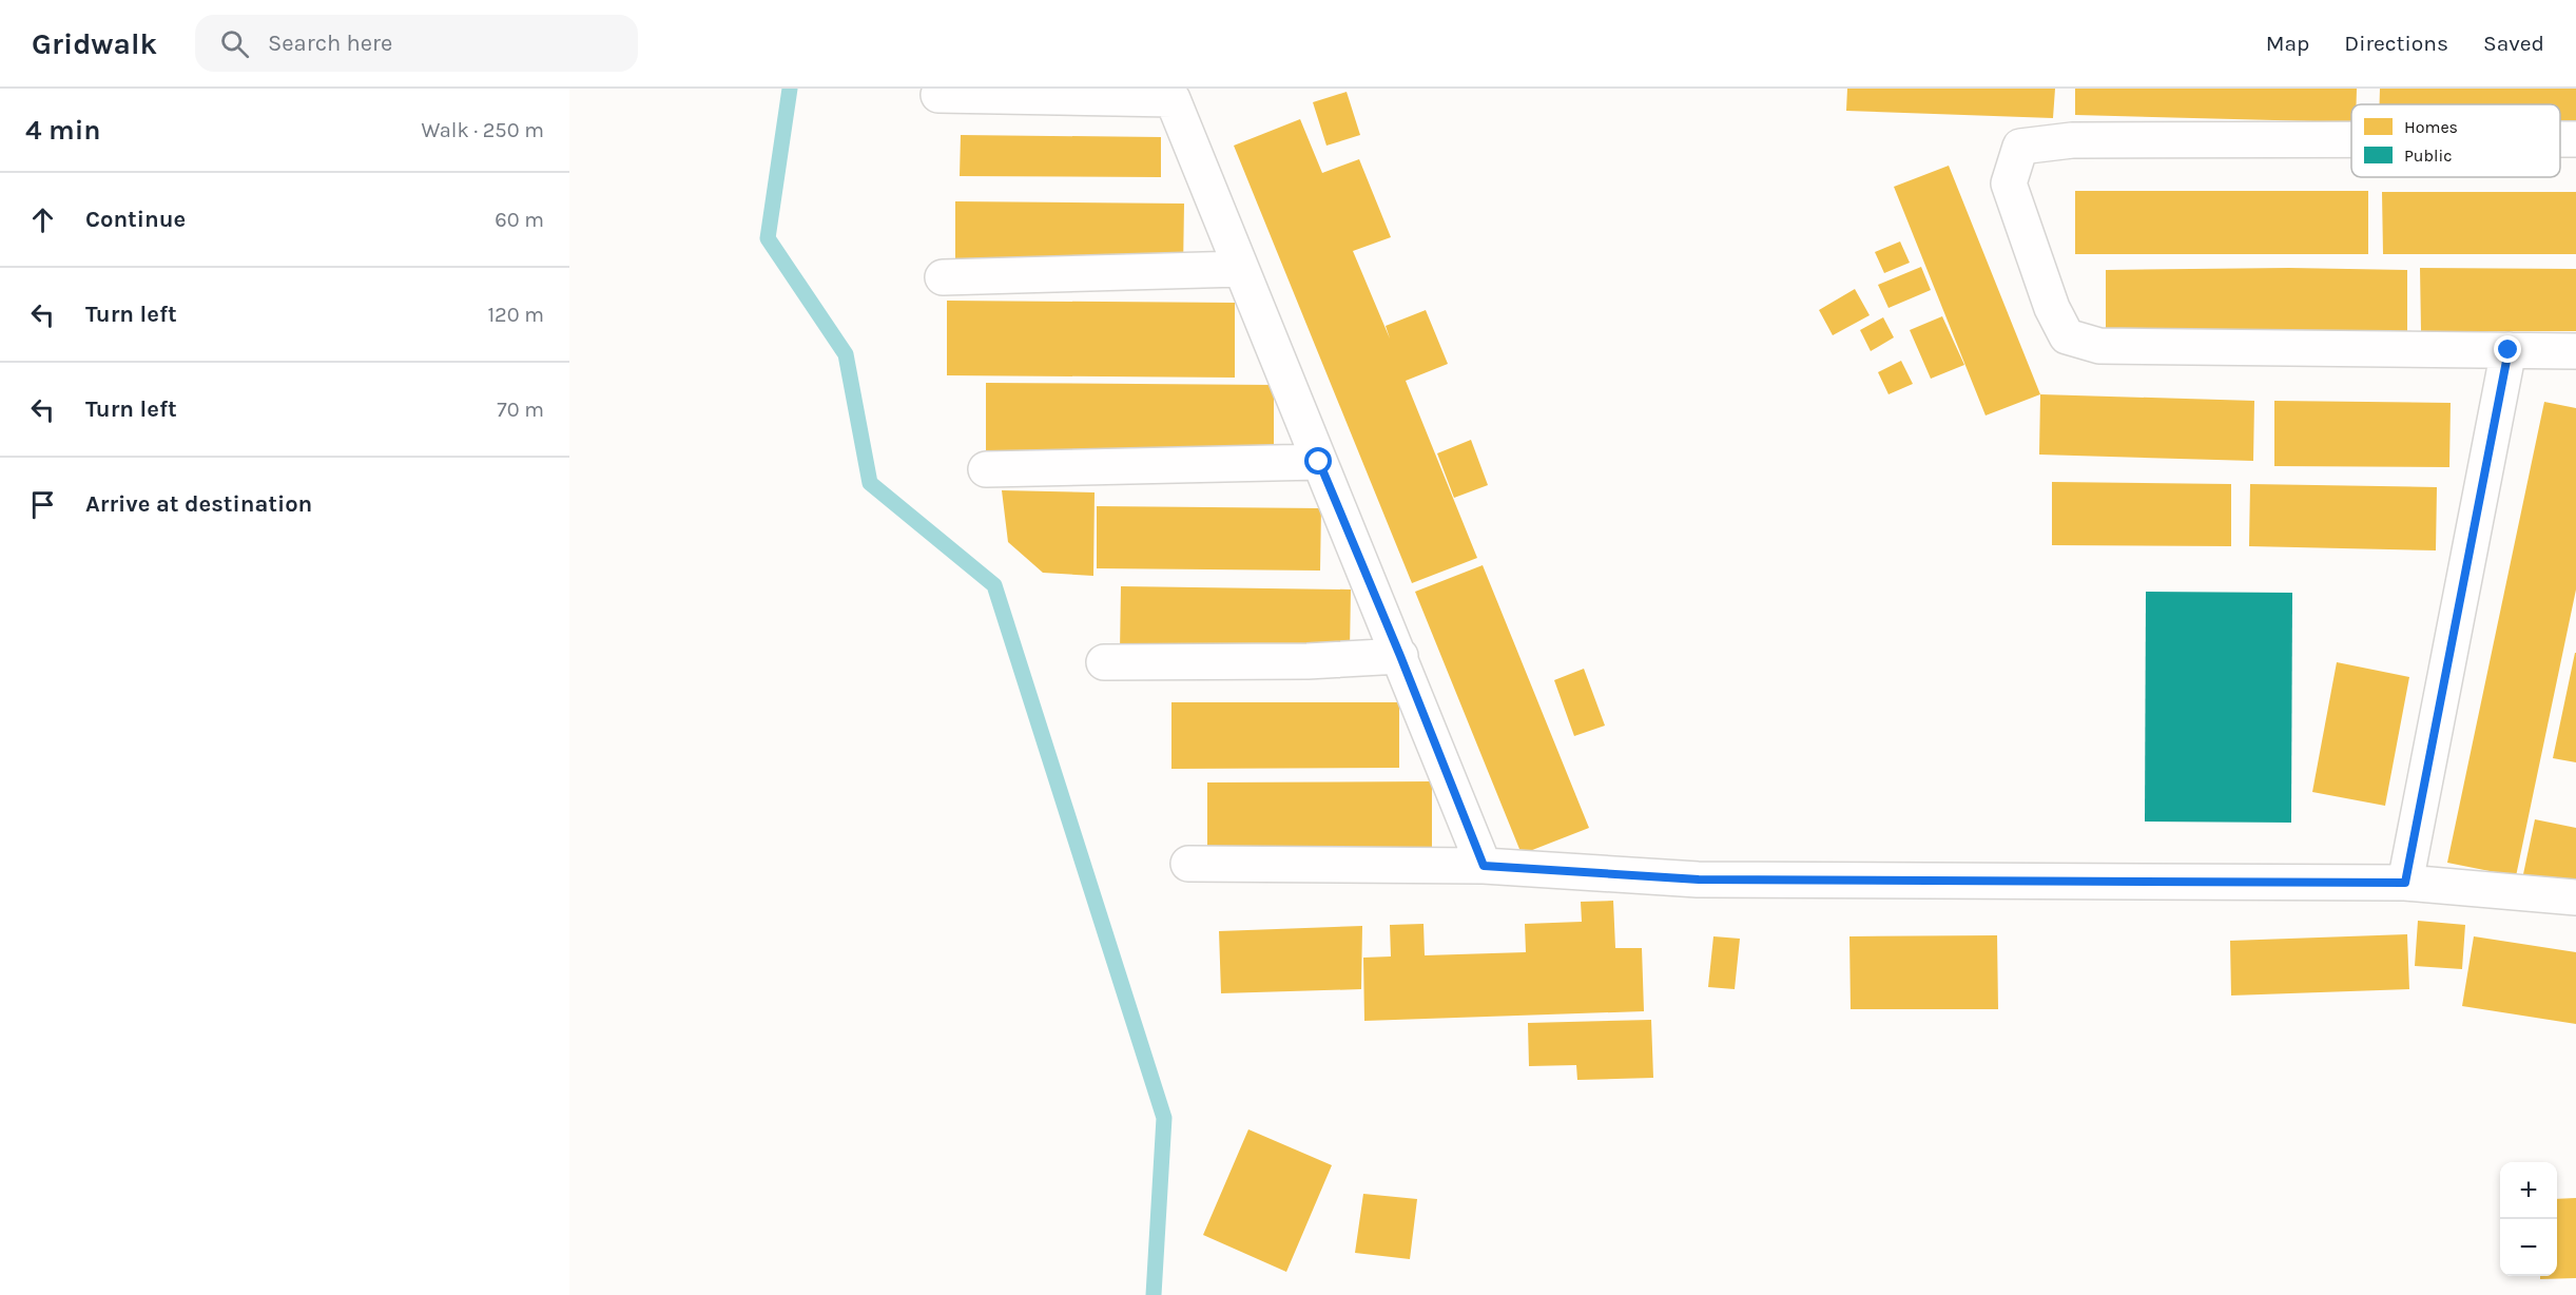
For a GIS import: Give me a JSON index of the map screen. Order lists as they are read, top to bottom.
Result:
{
  "legend": ["Homes", "Public"],
  "page": {
    "header": "Gridwalk",
    "search": "Search here",
    "nav": ["Map", "Directions", "Saved"],
    "heading": ["4 min", "Walk · 250 m"],
    "list": [
      ["Continue", "60 m"],
      ["Turn left", "120 m"],
      ["Turn left", "70 m"],
      "Arrive at destination"
    ],
    "map_buttons": ["+", "−"]
  }
}
